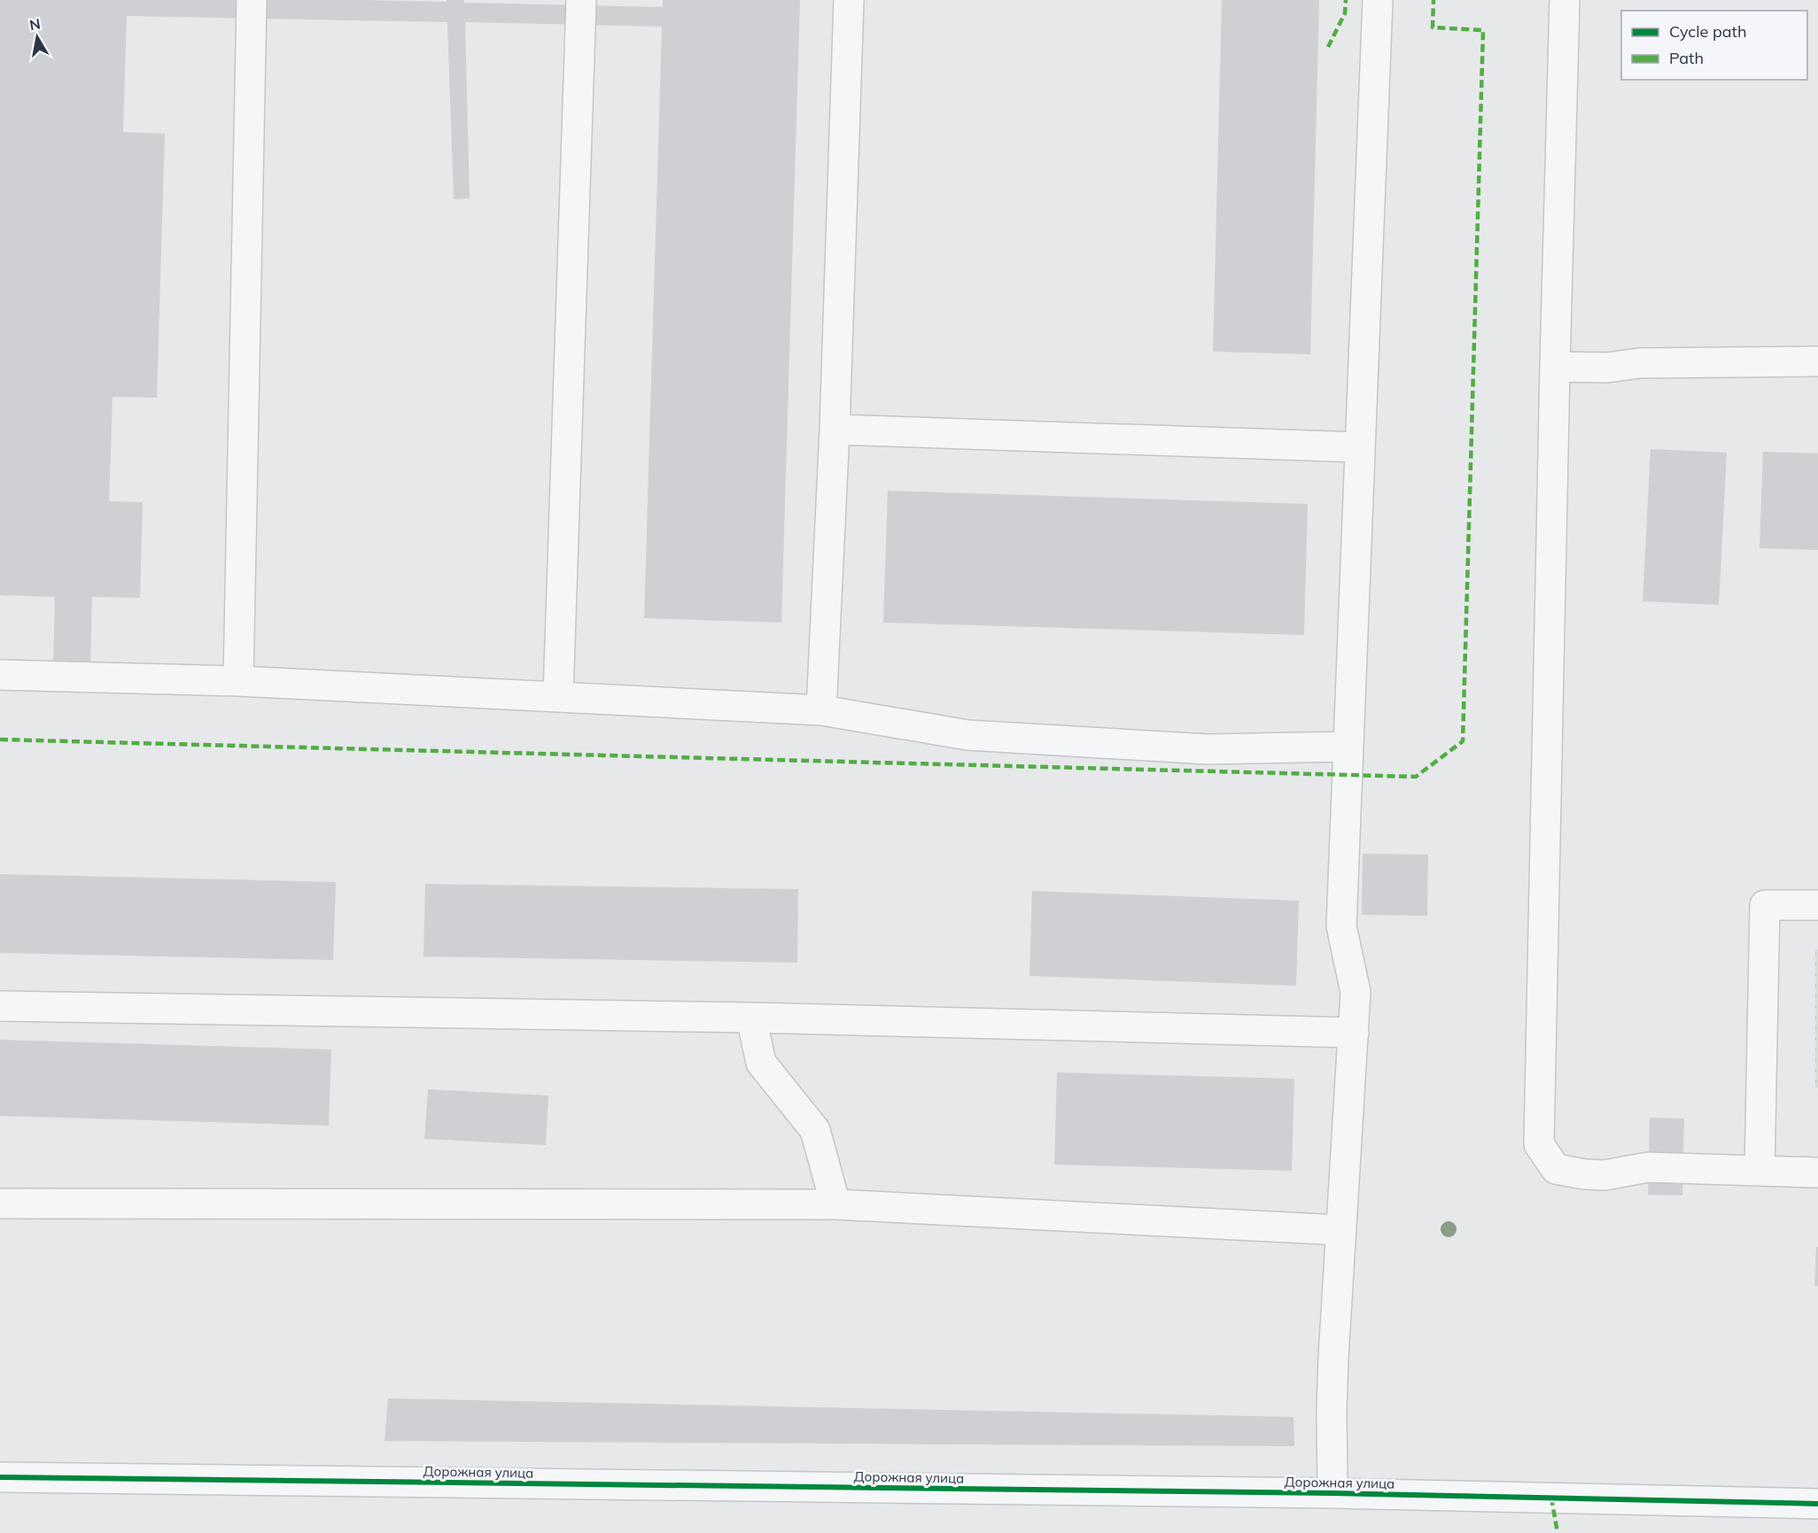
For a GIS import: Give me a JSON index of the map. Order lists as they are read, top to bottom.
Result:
{
  "streets": {
    "street": ["Дорожная улица"]
  },
  "legend": ["Cycle path", "Path"],
  "north": "top"
}
